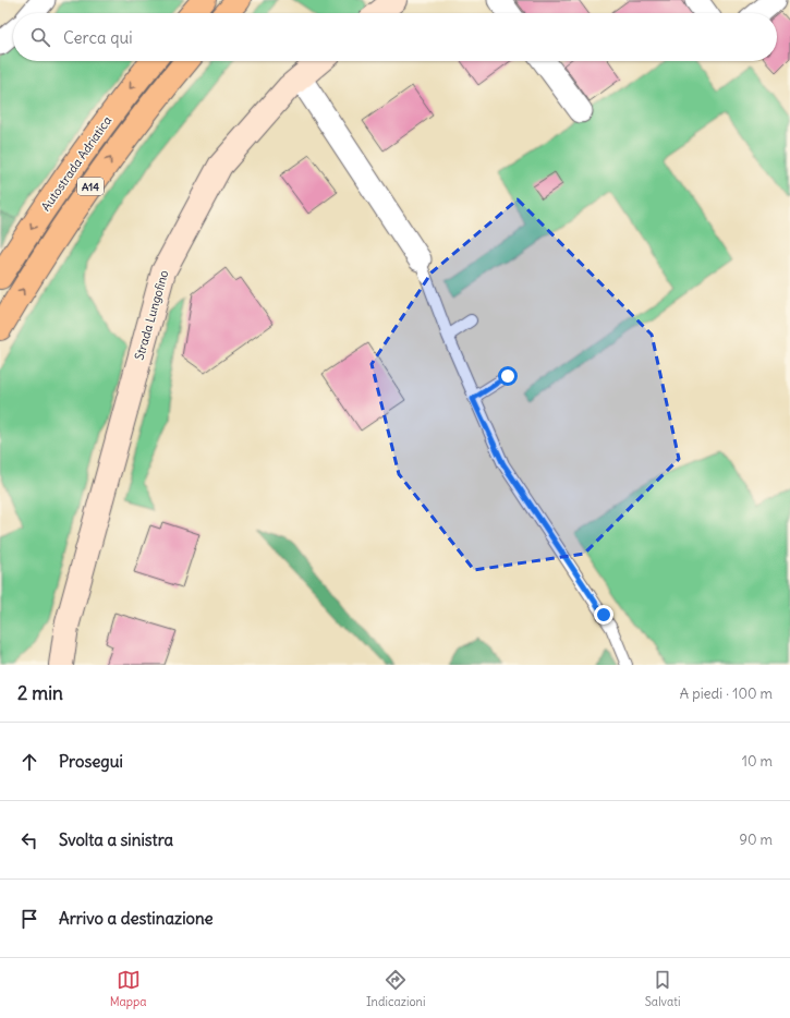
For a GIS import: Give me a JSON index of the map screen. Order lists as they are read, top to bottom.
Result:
{
  "streets": {
    "highway": ["Autostrada Adriatica", "A14"],
    "main road": ["Strada Lungofino"]
  },
  "page": {
    "search": "Cerca qui",
    "heading": ["2 min", "A piedi · 100 m"],
    "list": [
      ["Prosegui", "10 m"],
      ["Svolta a sinistra", "90 m"],
      "Arrivo a destinazione"
    ],
    "nav": ["Mappa", "Indicazioni", "Salvati"]
  }
}
